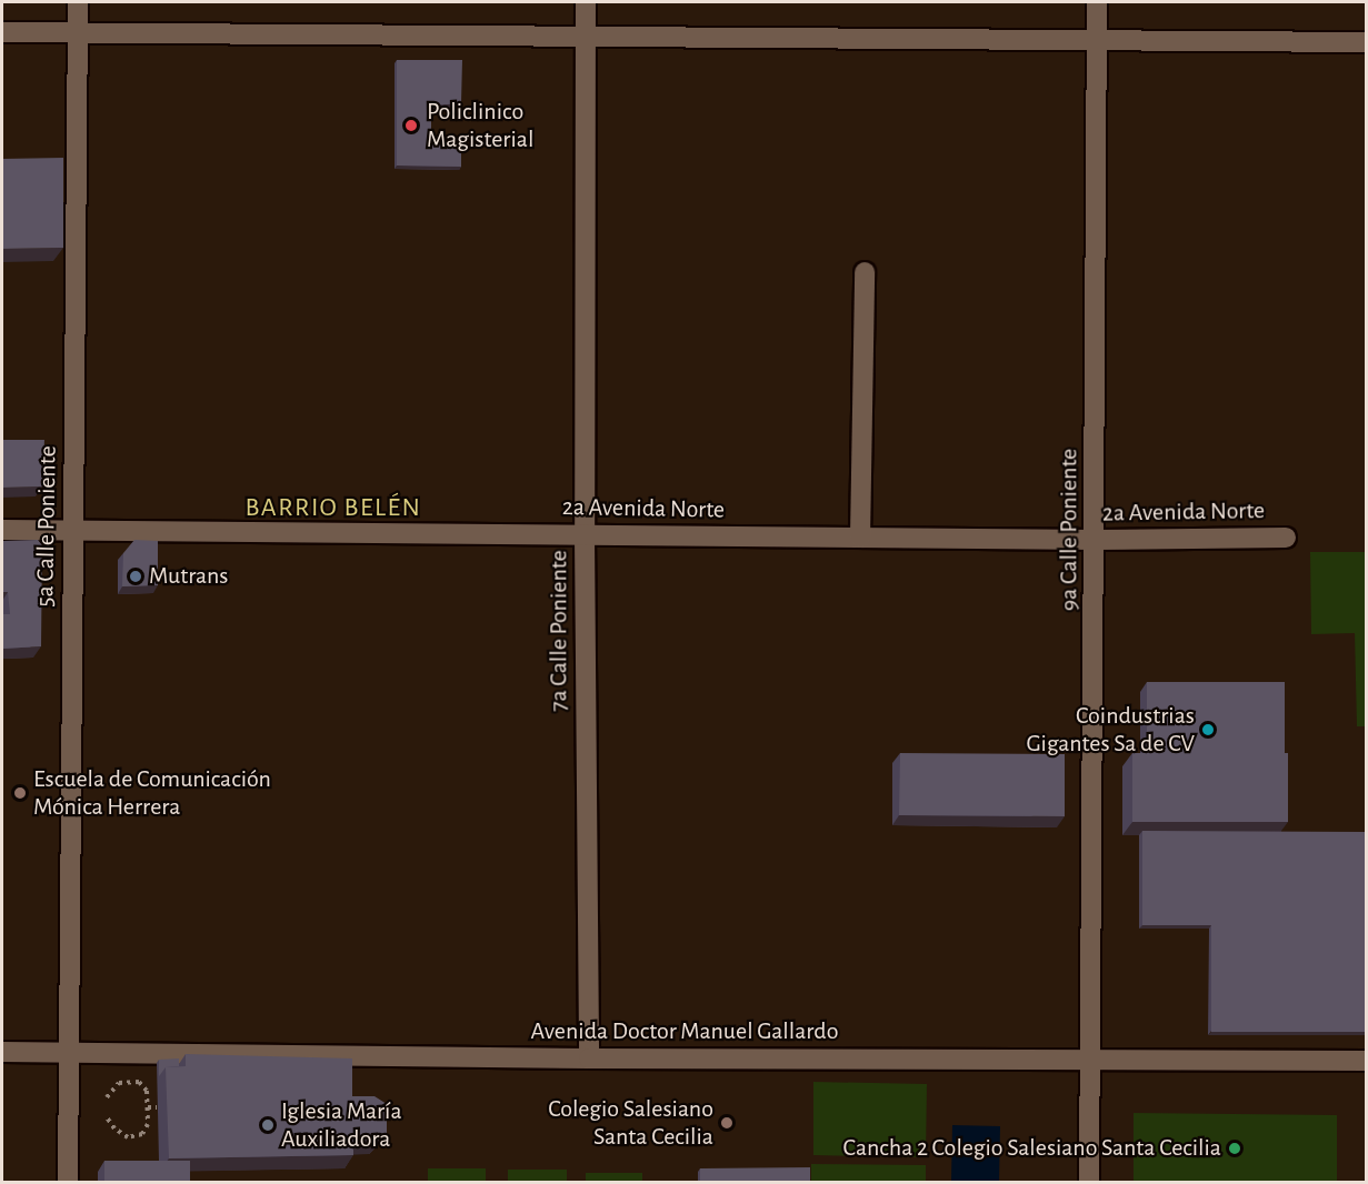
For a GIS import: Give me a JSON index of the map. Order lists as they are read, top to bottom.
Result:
{
  "streets": {
    "street": [
      "2a Avenida Norte",
      "5a Calle Poniente",
      "9a Calle Poniente",
      "7a Calle Poniente",
      "Avenida Doctor Manuel Gallardo"
    ]
  },
  "crossings": [
    ["2a Avenida Norte", "5a Calle Poniente"],
    ["2a Avenida Norte", "9a Calle Poniente"],
    ["2a Avenida Norte", "7a Calle Poniente"],
    ["5a Calle Poniente", "Avenida Doctor Manuel Gallardo"],
    ["9a Calle Poniente", "Avenida Doctor Manuel Gallardo"],
    ["7a Calle Poniente", "Avenida Doctor Manuel Gallardo"]
  ],
  "districts": ["BARRIO BELÉN"],
  "places": [
    "Policlinico Magisterial",
    "Mutrans",
    "Coindustrias Gigantes Sa de CV",
    "Escuela de Comunicación Mónica Herrera",
    "Colegio Salesiano Santa Cecilia",
    "Iglesia María Auxiliadora",
    "Cancha 2 Colegio Salesiano Santa Cecilia"
  ]
}
